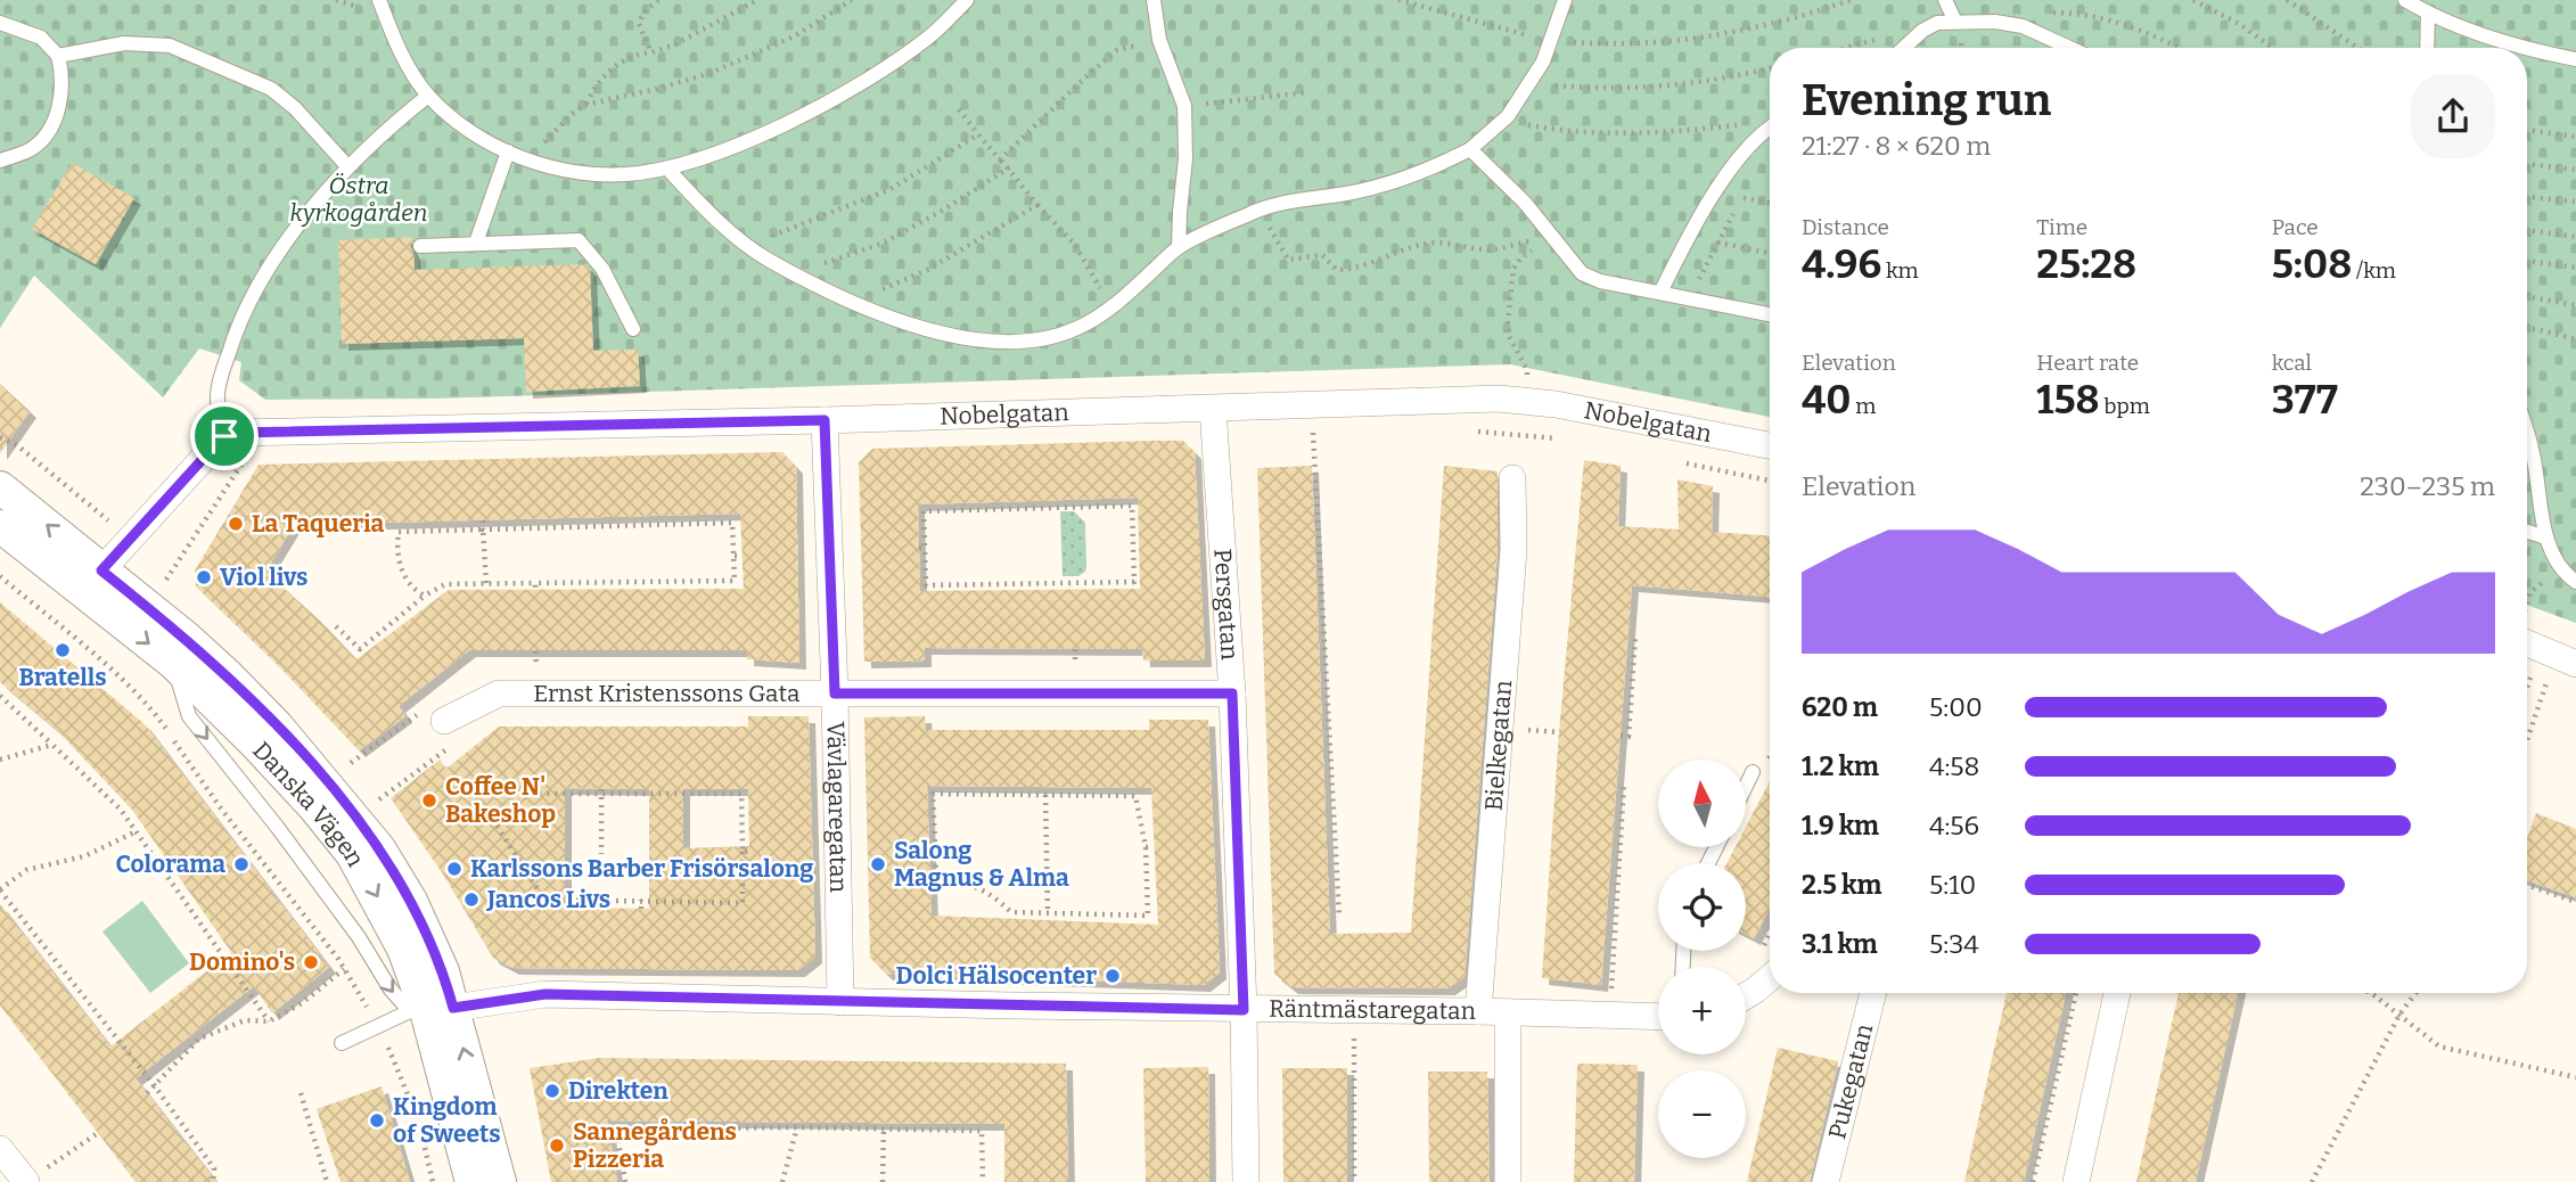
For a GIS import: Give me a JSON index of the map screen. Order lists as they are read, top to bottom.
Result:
{
  "streets": {
    "street": [
      "Nobelgatan",
      "Persgatan",
      "Ernst Kristenssons Gata",
      "Bielkegatan",
      "Danska Vägen",
      "Vävlagaregatan",
      "Räntmästaregatan",
      "Pukegatan"
    ]
  },
  "crossings": [
    ["Nobelgatan", "Persgatan"],
    ["Nobelgatan", "Vävlagaregatan"],
    ["Persgatan", "Ernst Kristenssons Gata"],
    ["Persgatan", "Räntmästaregatan"],
    ["Ernst Kristenssons Gata", "Vävlagaregatan"],
    ["Bielkegatan", "Räntmästaregatan"],
    ["Danska Vägen", "Räntmästaregatan"],
    ["Vävlagaregatan", "Räntmästaregatan"]
  ],
  "parks": ["Östra kyrkogården"],
  "places": [
    "La Taqueria",
    "Viol livs",
    "Bratells",
    "Coffee N' Bakeshop",
    "Colorama",
    "Salong Magnus & Alma",
    "Karlssons Barber Frisörsalong",
    "Jancos Livs",
    "Domino's",
    "Dolci Hälsocenter",
    "Direkten",
    "Kingdom of Sweets",
    "Sannegårdens Pizzeria"
  ],
  "north": "top",
  "page": {
    "heading": ["Evening run", "21:27 · 8 × 620 m"],
    "stats": [
      ["Distance", "4.96 km"],
      ["Time", "25:28"],
      ["Pace", "5:08 /km"],
      ["Elevation", "40 m"],
      ["Heart rate", "158 bpm"],
      ["kcal", "377"]
    ],
    "chart": ["Elevation", "230–235 m"],
    "list": [
      {
        "name": "620 m",
        "note": "5:00"
      },
      {
        "name": "1.2 km",
        "note": "4:58"
      },
      {
        "name": "1.9 km",
        "note": "4:56"
      },
      {
        "name": "2.5 km",
        "note": "5:10"
      },
      {
        "name": "3.1 km",
        "note": "5:34"
      }
    ],
    "map_buttons": ["+", "−"]
  }
}
